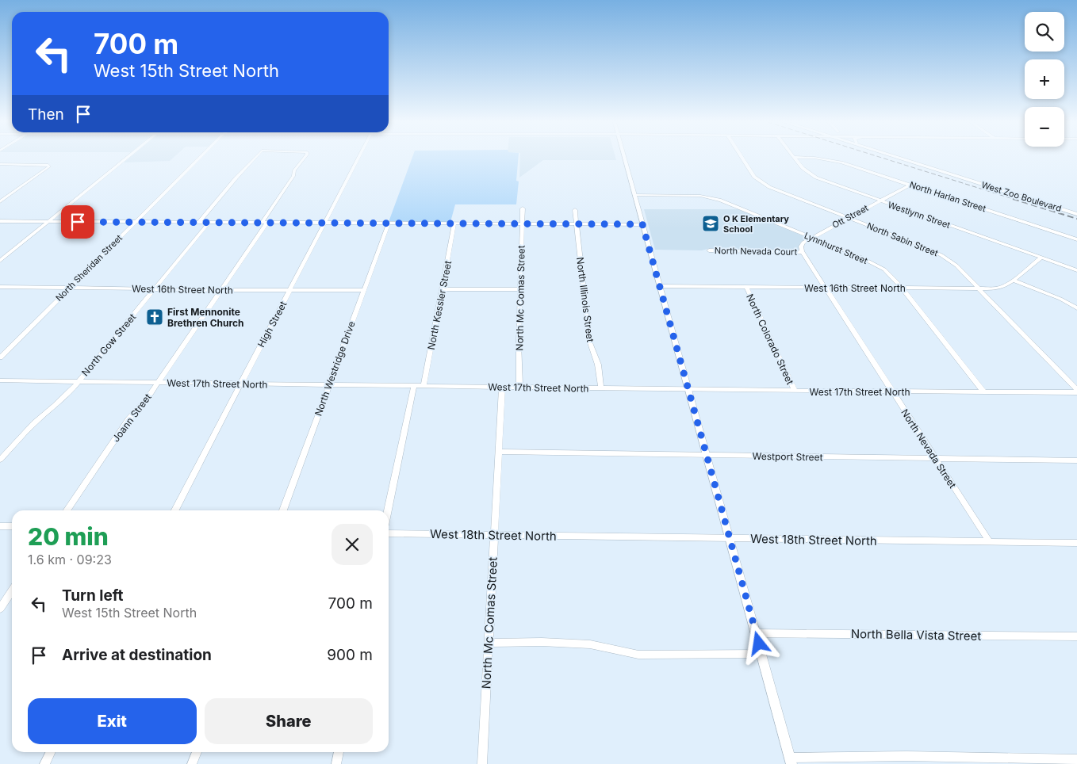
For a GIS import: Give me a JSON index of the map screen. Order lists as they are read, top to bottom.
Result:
{
  "streets": {
    "main road": ["West Zoo Boulevard"],
    "street": [
      "North Harlan Street",
      "Westlynn Street",
      "Ott Street",
      "North Sabin Street",
      "Lynnhurst Street",
      "North Nevada Court",
      "North Sheridan Street",
      "West 16th Street North",
      "North Mc Comas Street",
      "North Illinois Street",
      "North Kessler Street",
      "High Street",
      "North Colorado Street",
      "North Gow Street",
      "North Westridge Drive",
      "West 17th Street North",
      "Joann Street",
      "North Nevada Street",
      "Westport Street",
      "West 18th Street North",
      "North Bella Vista Street"
    ]
  },
  "crossings": [
    ["North Harlan Street", "Ott Street"],
    ["Westlynn Street", "Ott Street"],
    ["Westlynn Street", "West 16th Street North"],
    ["Ott Street", "North Sabin Street"],
    ["Ott Street", "Lynnhurst Street"],
    ["North Sabin Street", "West 16th Street North"],
    ["North Sabin Street", "West 17th Street North"],
    ["Lynnhurst Street", "West 16th Street North"],
    ["Lynnhurst Street", "West 17th Street North"],
    ["North Nevada Court", "North Nevada Street"],
    ["North Sheridan Street", "West 16th Street North"],
    ["West 16th Street North", "High Street"],
    ["West 16th Street North", "North Colorado Street"],
    ["West 16th Street North", "North Gow Street"],
    ["West 16th Street North", "North Westridge Drive"],
    ["West 16th Street North", "Joann Street"],
    ["West 16th Street North", "North Nevada Street"],
    ["North Mc Comas Street", "West 17th Street North"],
    ["North Mc Comas Street", "Westport Street"],
    ["North Mc Comas Street", "West 18th Street North"],
    ["North Illinois Street", "West 17th Street North"],
    ["North Kessler Street", "West 17th Street North"],
    ["High Street", "West 17th Street North"],
    ["North Colorado Street", "West 17th Street North"],
    ["North Gow Street", "West 17th Street North"],
    ["North Westridge Drive", "West 17th Street North"],
    ["West 17th Street North", "Joann Street"],
    ["West 17th Street North", "North Nevada Street"],
    ["North Nevada Street", "Westport Street"],
    ["North Nevada Street", "West 18th Street North"]
  ],
  "places": {
    "school or university": ["O K Elementary School"],
    "church": ["First Mennonite Brethren Church"]
  },
  "page": {
    "map_buttons": ["+", "−"],
    "turn": ["700 m", "West 15th Street North"],
    "then": "Then",
    "heading": ["20 min", "1.6 km · 09:23"],
    "list": [
      {
        "name": "Turn left",
        "note": "West 15th Street North",
        "value": "700 m"
      },
      {
        "name": "Arrive at destination",
        "value": "900 m"
      }
    ],
    "buttons": ["Exit", "Share"]
  }
}
